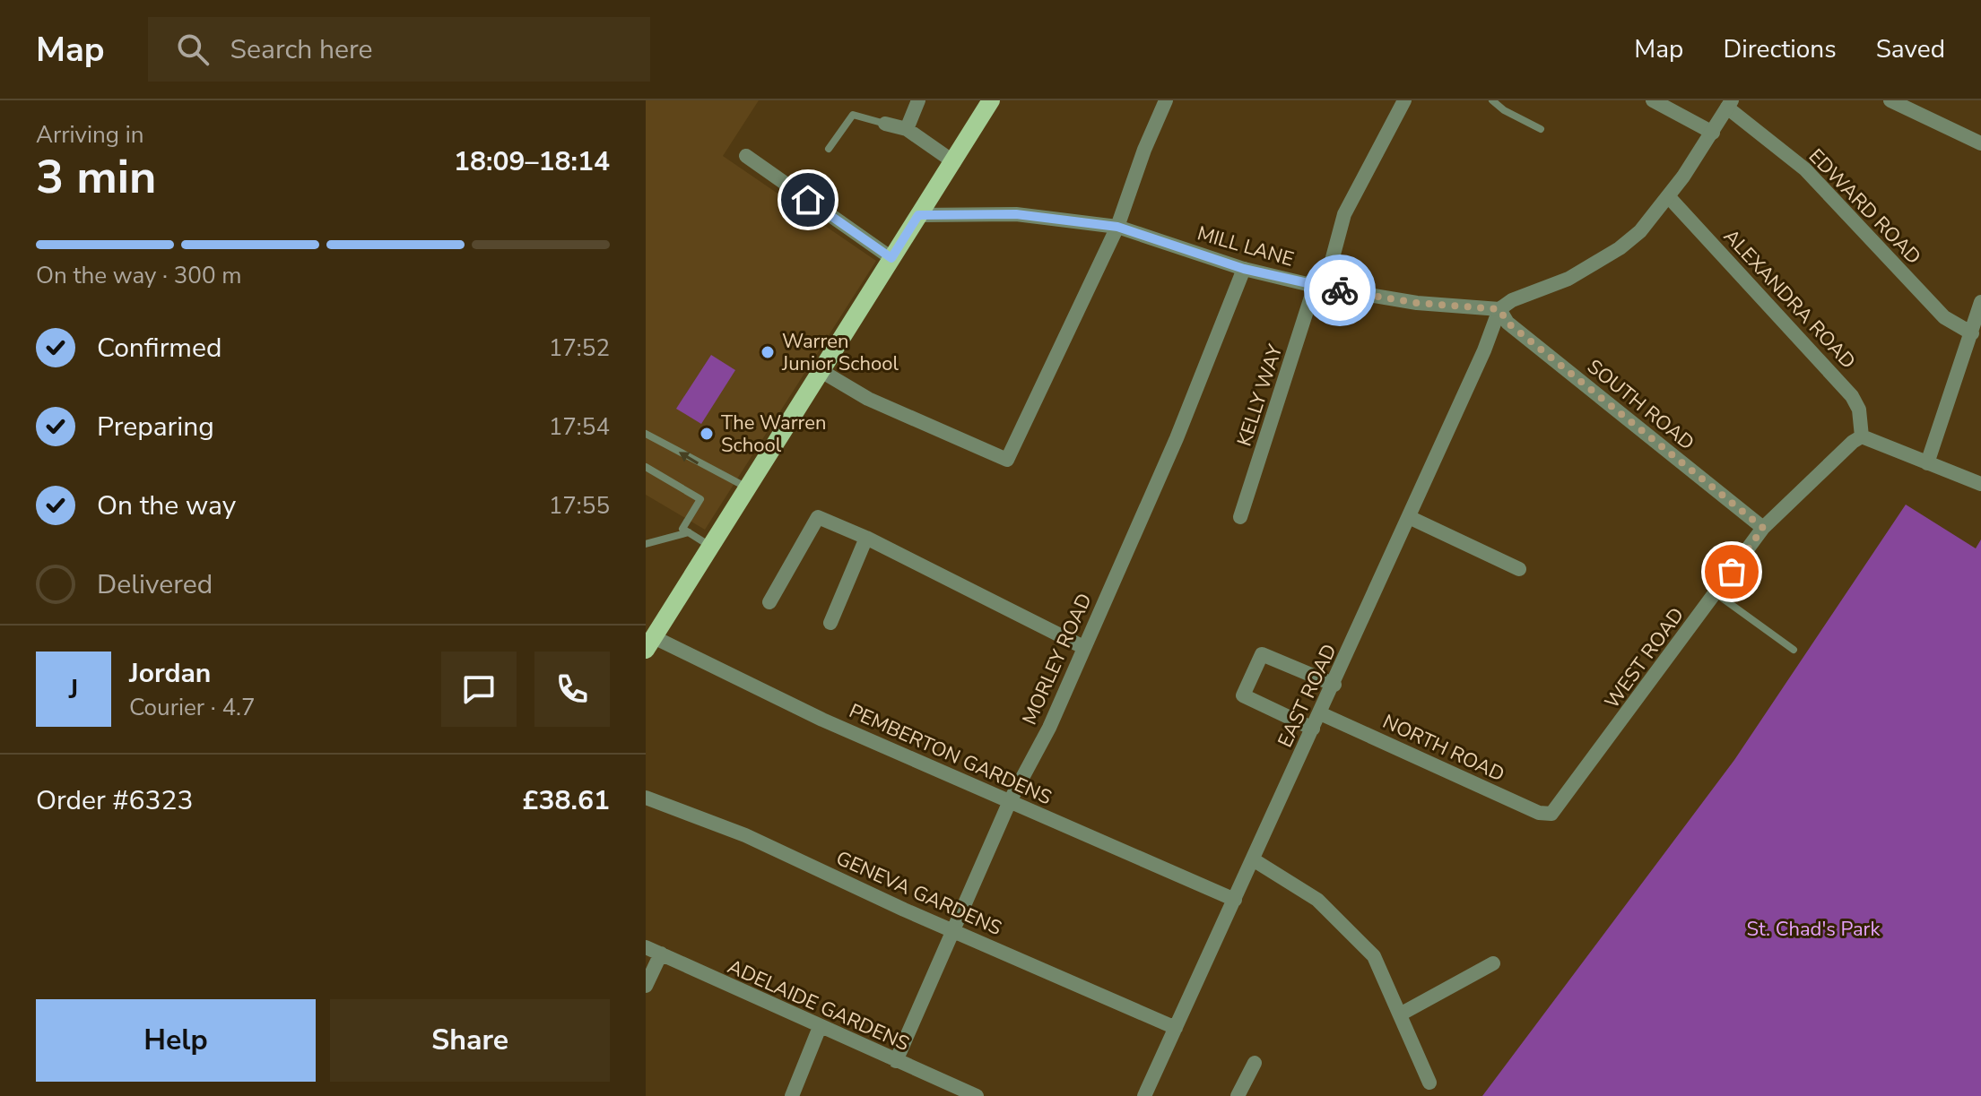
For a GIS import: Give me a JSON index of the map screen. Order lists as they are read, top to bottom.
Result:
{
  "streets": {
    "street": [
      "EDWARD ROAD",
      "MILL LANE",
      "ALEXANDRA ROAD",
      "KELLY WAY",
      "SOUTH ROAD",
      "WEST ROAD",
      "MORLEY ROAD",
      "EAST ROAD",
      "NORTH ROAD",
      "PEMBERTON GARDENS",
      "GENEVA GARDENS",
      "ADELAIDE GARDENS"
    ]
  },
  "crossings": [
    ["MILL LANE", "KELLY WAY"],
    ["MILL LANE", "SOUTH ROAD"],
    ["MILL LANE", "MORLEY ROAD"],
    ["MILL LANE", "EAST ROAD"],
    ["ALEXANDRA ROAD", "WEST ROAD"],
    ["SOUTH ROAD", "WEST ROAD"],
    ["SOUTH ROAD", "EAST ROAD"],
    ["WEST ROAD", "NORTH ROAD"],
    ["MORLEY ROAD", "PEMBERTON GARDENS"],
    ["MORLEY ROAD", "GENEVA GARDENS"],
    ["MORLEY ROAD", "ADELAIDE GARDENS"],
    ["EAST ROAD", "NORTH ROAD"],
    ["EAST ROAD", "PEMBERTON GARDENS"],
    ["EAST ROAD", "GENEVA GARDENS"]
  ],
  "parks": ["St. Chad's Park"],
  "places": ["Warren Junior School", "The Warren School"],
  "page": {
    "header": "Map",
    "search": "Search here",
    "nav": ["Map", "Directions", "Saved"],
    "heading": ["3 min", "Arriving in", "18:09–18:14"],
    "panel": [
      "Jordan",
      "Courier · 4.7",
      "Order #6323",
      "£38.61"
    ],
    "bar": "On the way · 300 m",
    "list": [
      ["Confirmed", "17:52"],
      ["Preparing", "17:54"],
      ["On the way", "17:55"],
      "Delivered"
    ],
    "round": "J",
    "buttons": ["Help", "Share"]
  }
}
